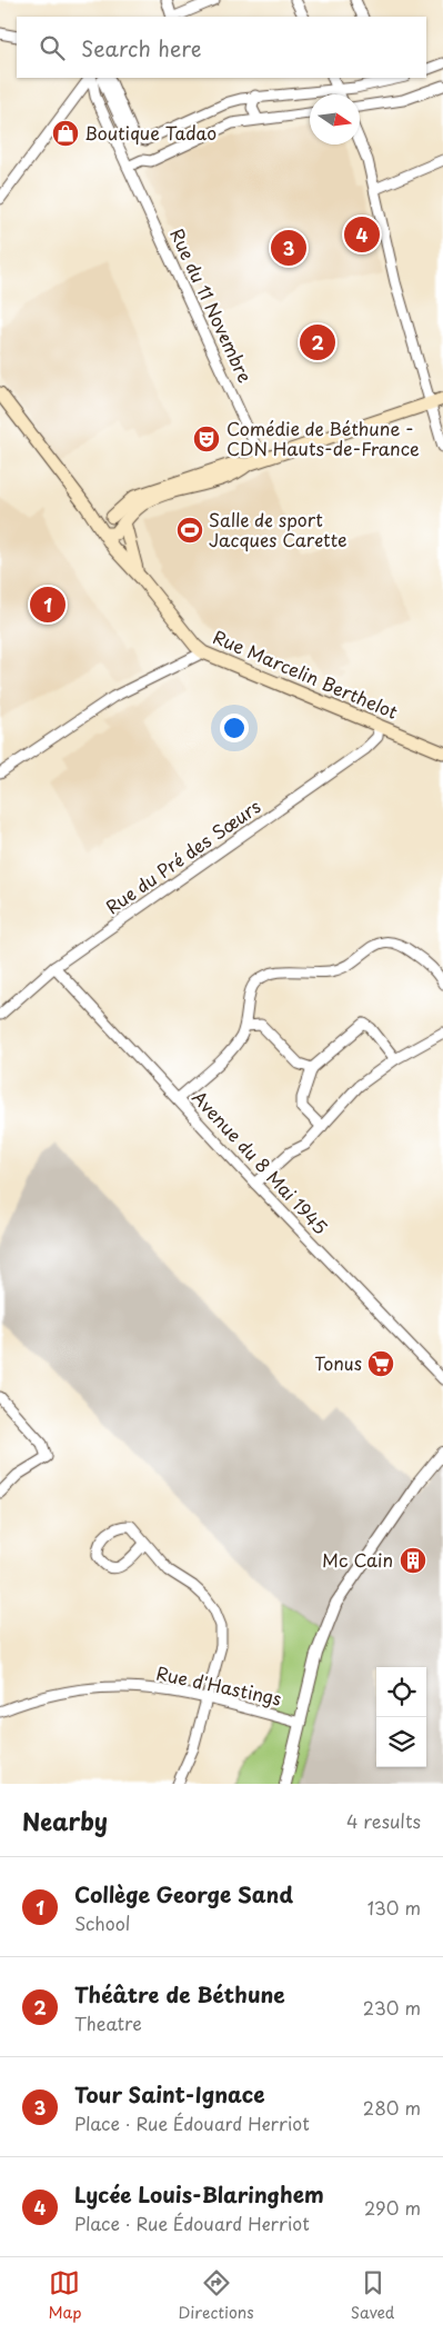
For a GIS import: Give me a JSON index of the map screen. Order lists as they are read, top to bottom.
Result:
{
  "streets": {
    "main road": ["Rue Marcelin Berthelot"],
    "street": [
      "Rue du 11 Novembre",
      "Rue du Pré des Sœurs",
      "Avenue du 8 Mai 1945",
      "Rue d'Hastings"
    ]
  },
  "crossings": [
    ["Rue Marcelin Berthelot", "Rue du Pré des Sœurs"],
    ["Rue du Pré des Sœurs", "Avenue du 8 Mai 1945"]
  ],
  "places": {
    "shop": ["Boutique Tadao"],
    "theatre": ["Comédie de Béthune - CDN Hauts-de-France"],
    "sports": ["Salle de sport Jacques Carette"],
    "supermarket": ["Tonus"],
    "building": ["Mc Cain"]
  },
  "north": "right",
  "page": {
    "search": "Search here",
    "pins": [
      "4",
      "3",
      "2",
      "1"
    ],
    "heading": ["Nearby", "4 results"],
    "list": [
      {
        "mark": "1",
        "name": "Collège George Sand",
        "note": "School",
        "value": "130 m"
      },
      {
        "mark": "2",
        "name": "Théâtre de Béthune",
        "note": "Theatre",
        "value": "230 m"
      },
      {
        "mark": "3",
        "name": "Tour Saint-Ignace",
        "note": "Place · Rue Édouard Herriot",
        "value": "280 m"
      },
      {
        "mark": "4",
        "name": "Lycée Louis-Blaringhem",
        "note": "Place · Rue Édouard Herriot",
        "value": "290 m"
      }
    ],
    "nav": ["Map", "Directions", "Saved"]
  }
}
